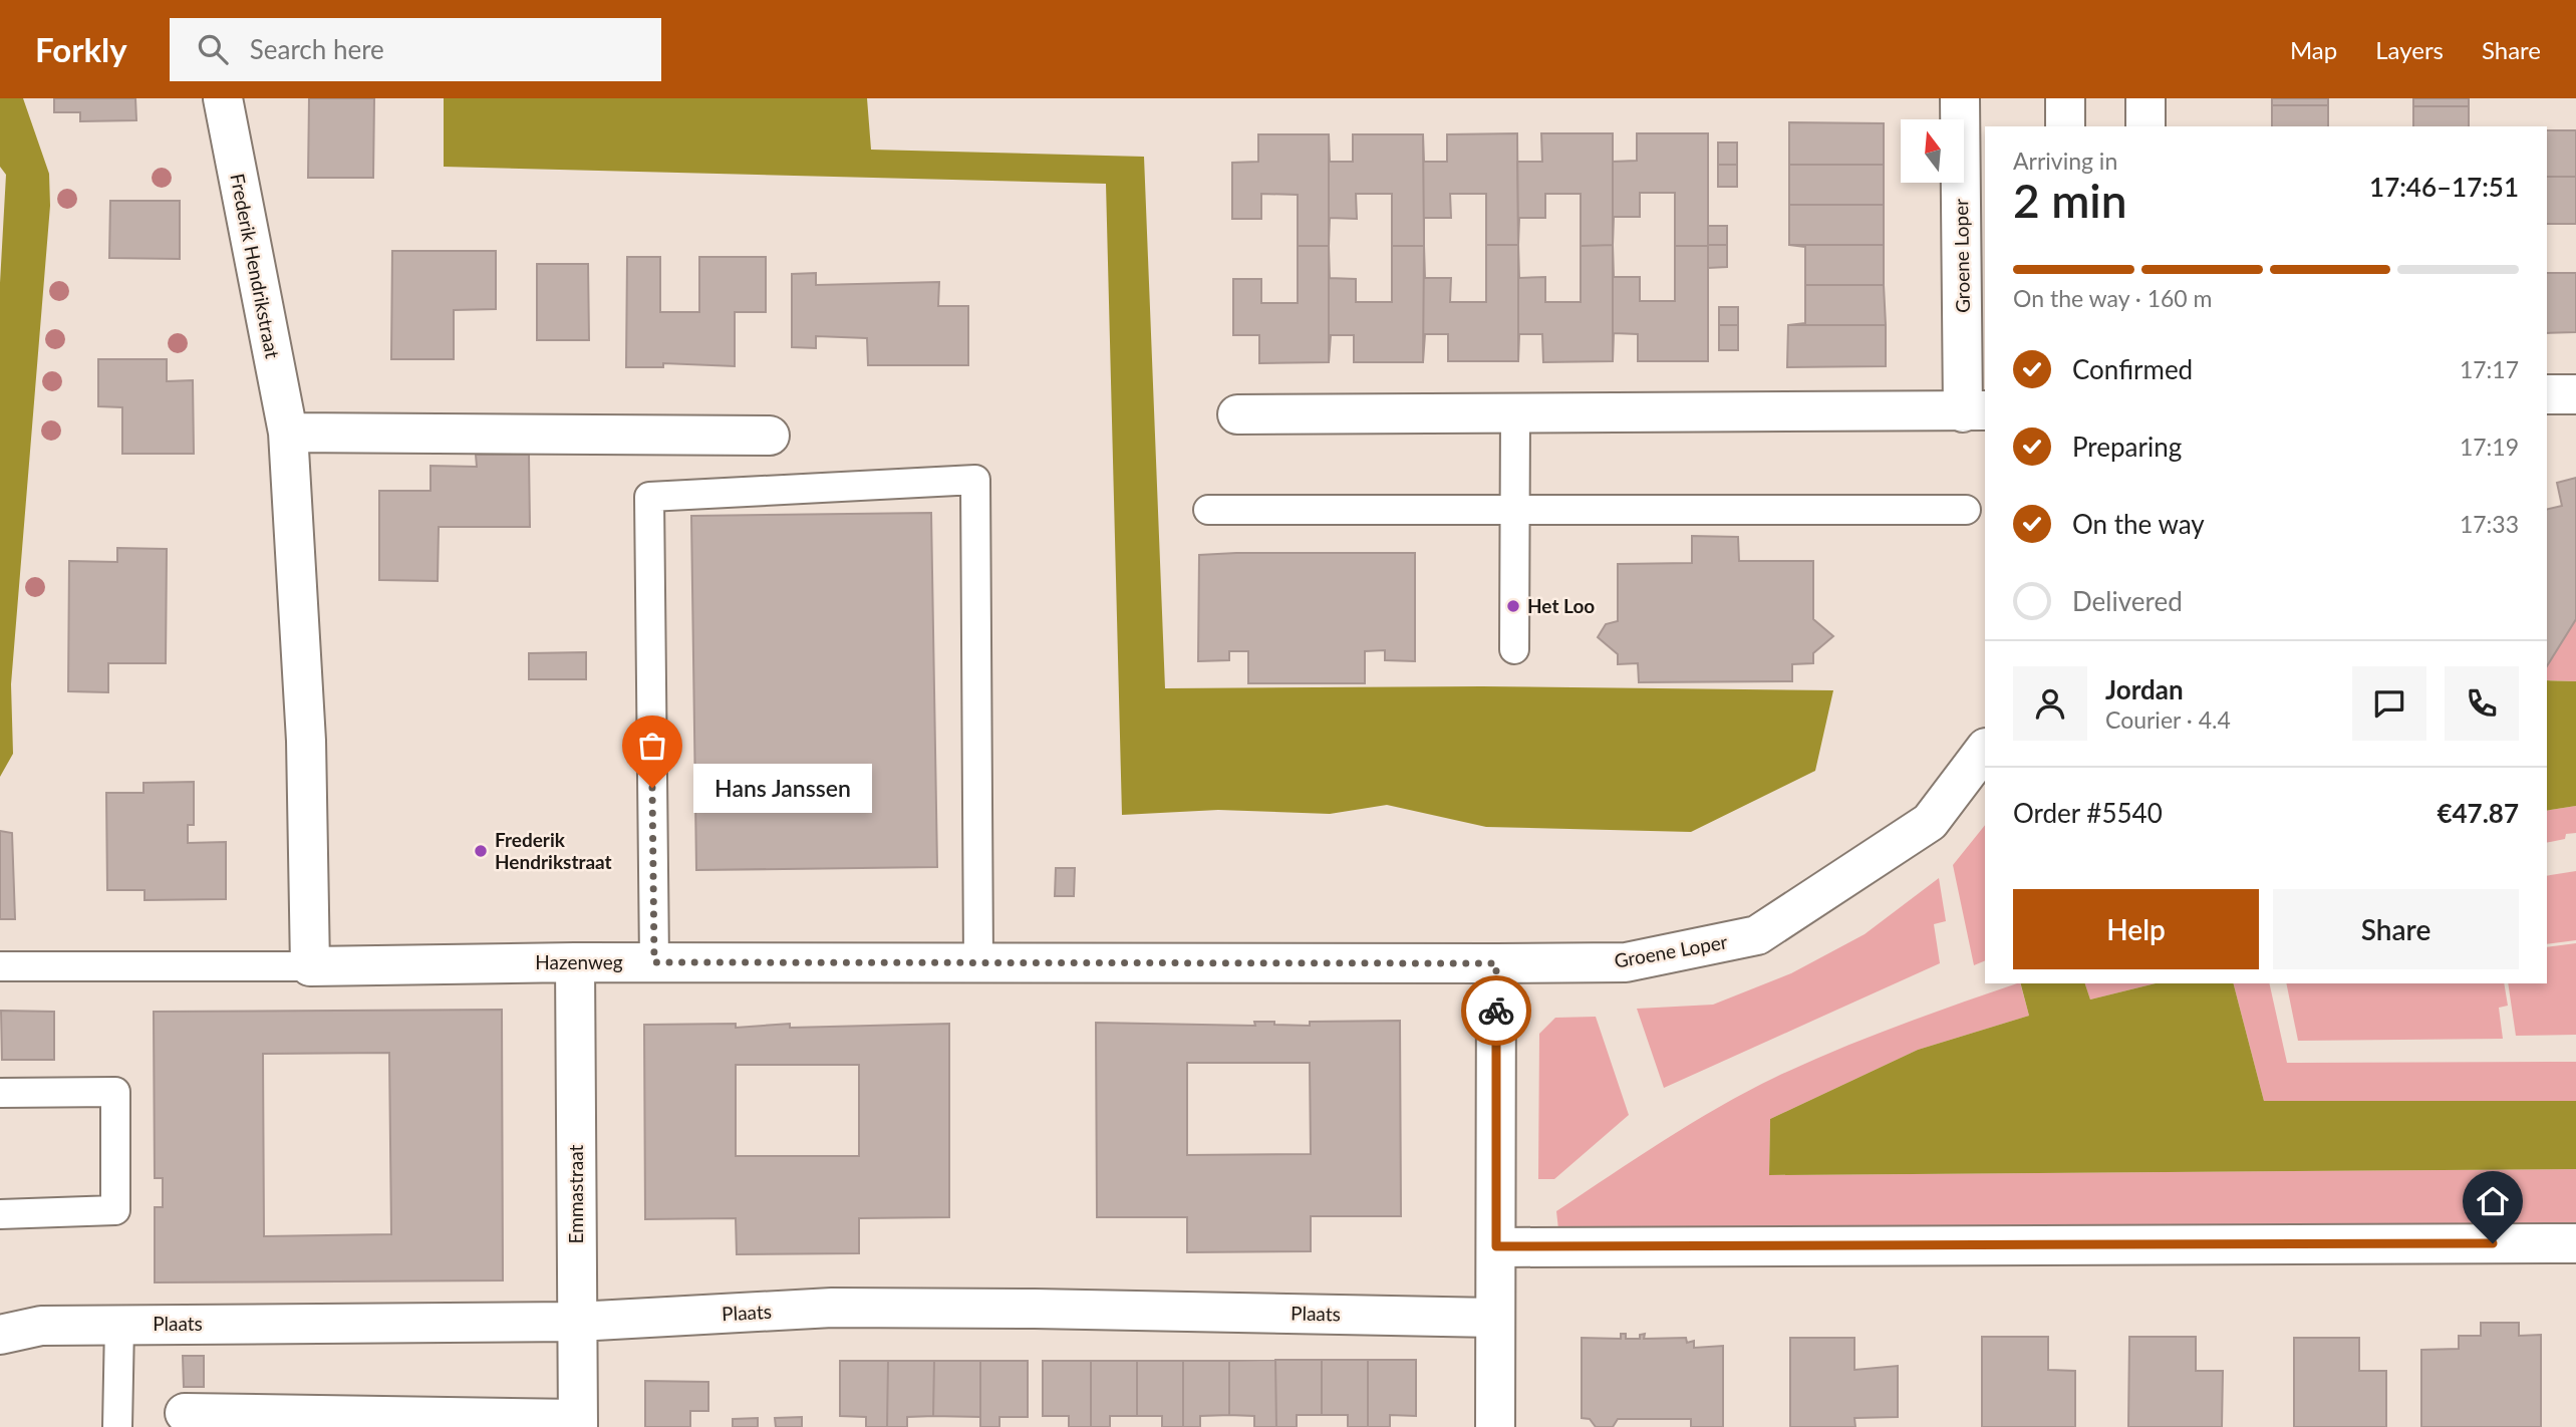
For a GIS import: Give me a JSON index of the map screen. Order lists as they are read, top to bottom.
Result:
{
  "streets": {
    "street": [
      "Groene Loper",
      "Frederik Hendrikstraat",
      "Hazenweg",
      "Emmastraat",
      "Plaats"
    ]
  },
  "crossings": [
    ["Groene Loper", "Hazenweg"],
    ["Frederik Hendrikstraat", "Hazenweg"],
    ["Hazenweg", "Emmastraat"],
    ["Emmastraat", "Plaats"]
  ],
  "places": ["Het Loo", "Hans Janssen", "Frederik Hendrikstraat"],
  "north": "top",
  "page": {
    "header": "Forkly",
    "search": "Search here",
    "nav": ["Map", "Layers", "Share"],
    "heading": ["2 min", "Arriving in", "17:46–17:51"],
    "panel": [
      "Jordan",
      "Courier · 4.4",
      "Order #5540",
      "€47.87"
    ],
    "bar": "On the way · 160 m",
    "list": [
      ["Confirmed", "17:17"],
      ["Preparing", "17:19"],
      ["On the way", "17:33"],
      "Delivered"
    ],
    "bubble": "Hans Janssen",
    "buttons": ["Help", "Share"]
  }
}
